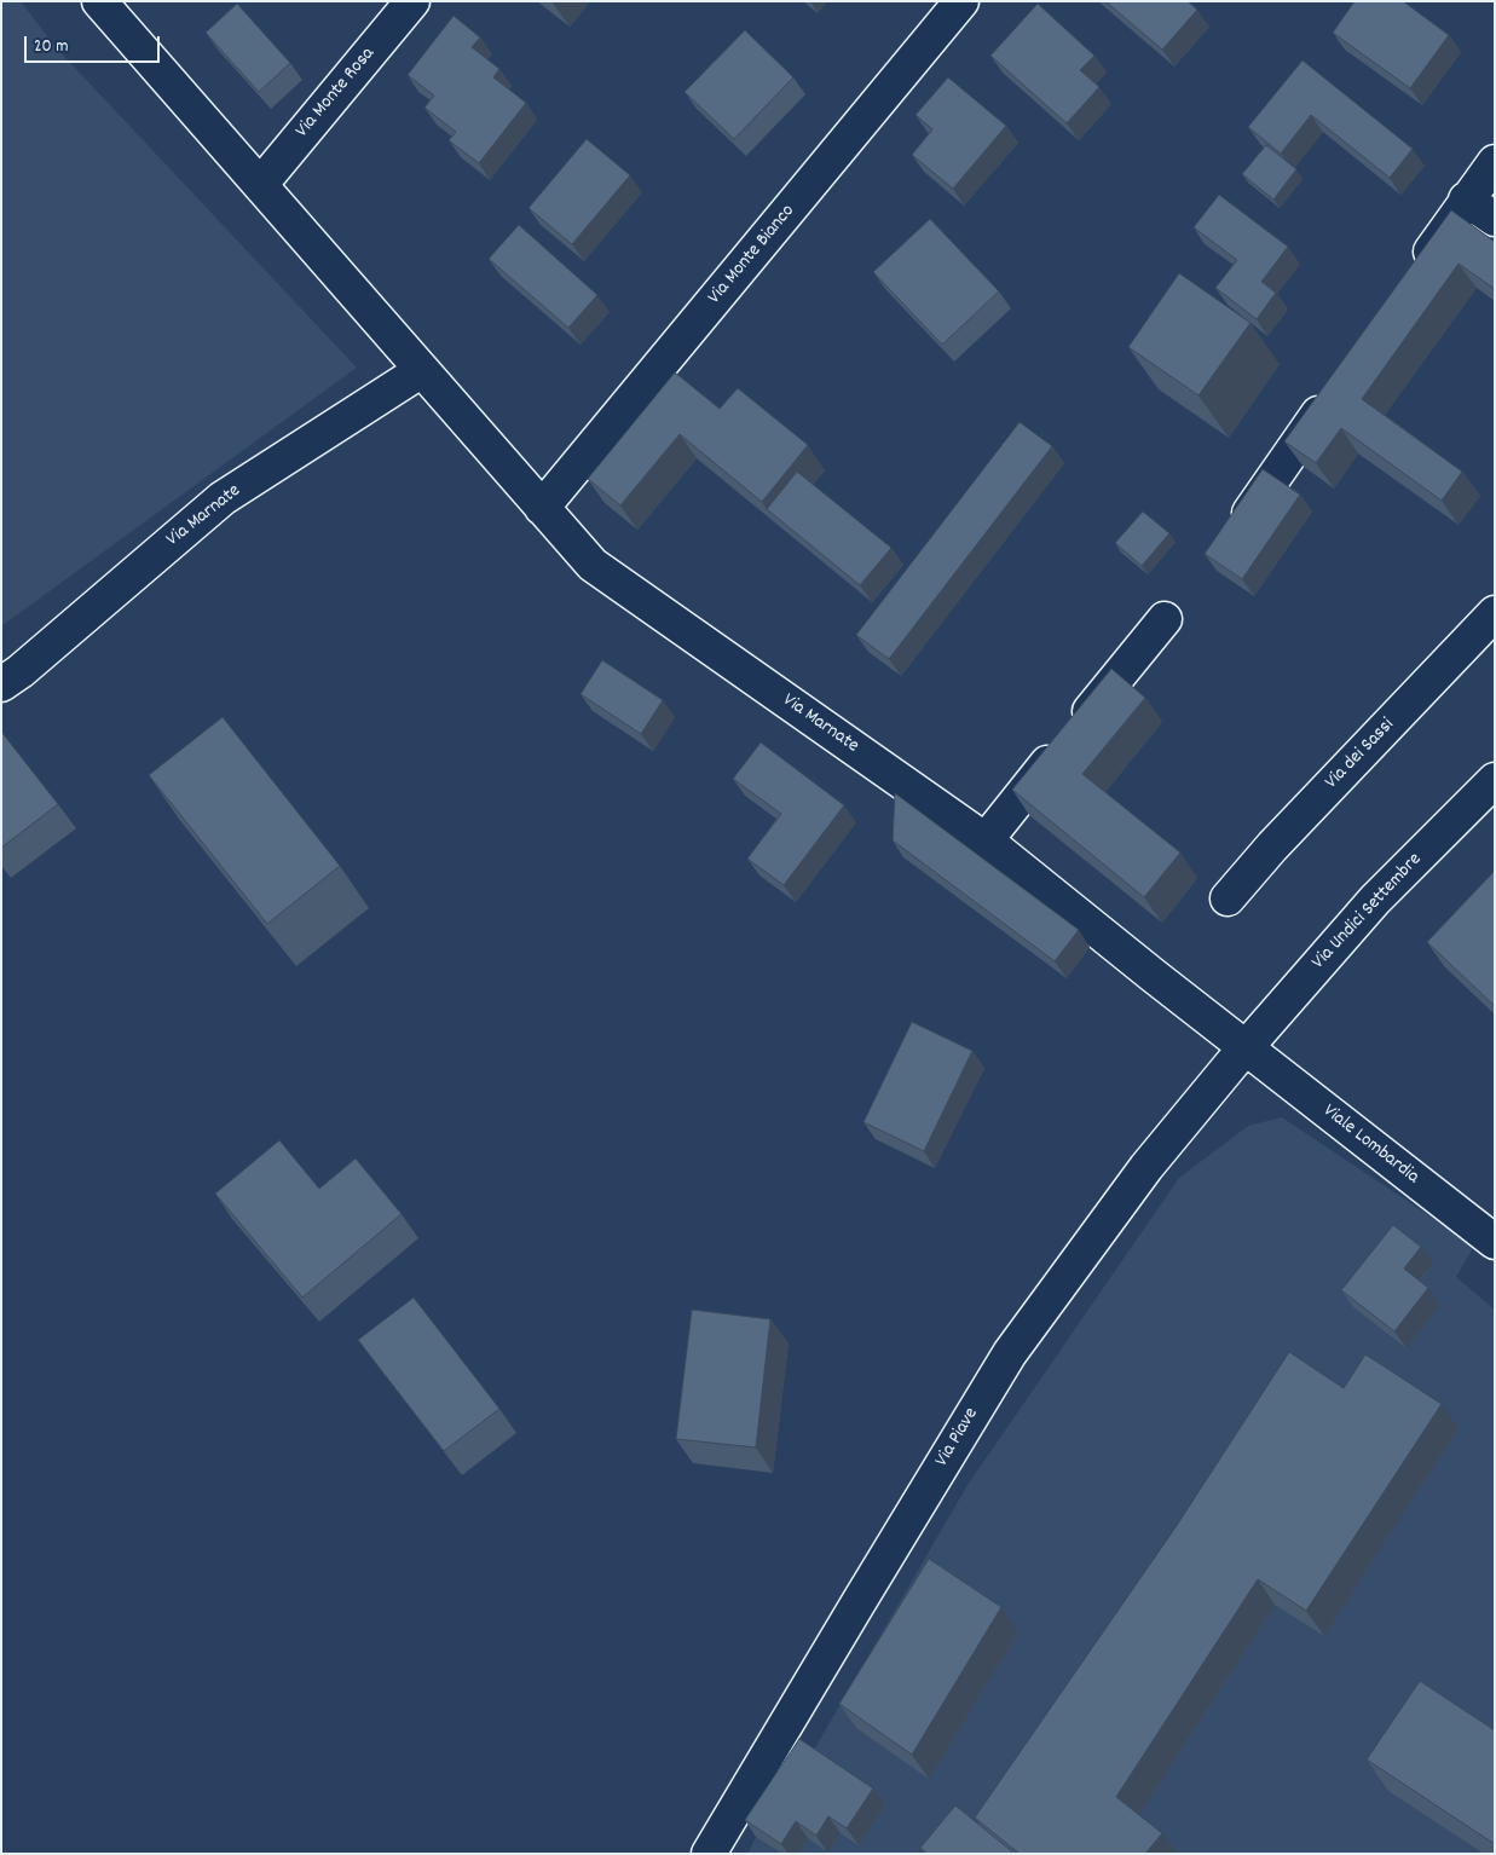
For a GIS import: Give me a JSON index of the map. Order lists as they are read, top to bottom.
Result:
{
  "streets": {
    "street": [
      "Via Monte Rosa",
      "Via Monte Bianco",
      "Via Marnate",
      "Via dei Sassi",
      "Via Undici Settembre",
      "Viale Lombardia",
      "Via Piave"
    ]
  },
  "crossings": [
    ["Via Monte Rosa", "Via Marnate"],
    ["Via Monte Bianco", "Via Marnate"],
    ["Via Marnate", "Via Undici Settembre"],
    ["Via Marnate", "Viale Lombardia"],
    ["Via Marnate", "Via Piave"],
    ["Via Undici Settembre", "Viale Lombardia"],
    ["Via Undici Settembre", "Via Piave"],
    ["Viale Lombardia", "Via Piave"]
  ],
  "scale_bar": "20 m"
}
